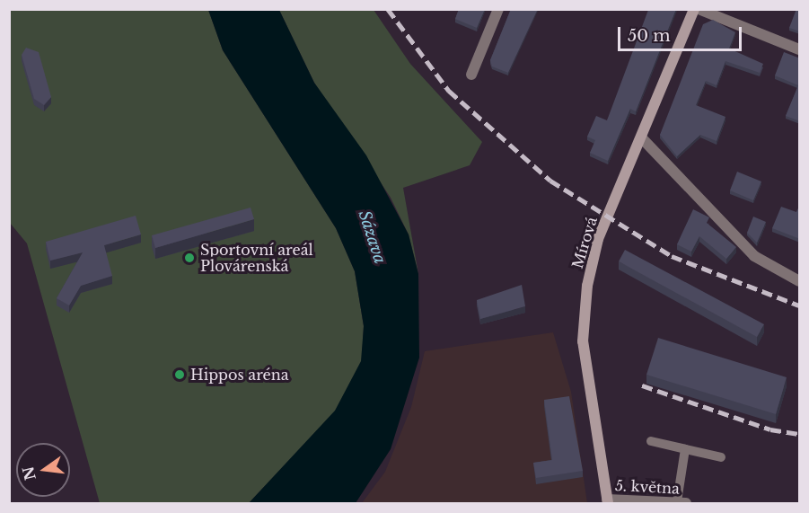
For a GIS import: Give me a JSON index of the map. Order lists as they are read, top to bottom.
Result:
{
  "streets": {
    "street": ["Mírová", "5. května"]
  },
  "crossings": [
    ["Mírová", "5. května"]
  ],
  "water": ["Sázava"],
  "places": ["Sportovní areál Plovárenská", "Hippos aréna"],
  "scale_bar": "50 m",
  "north": "left"
}
